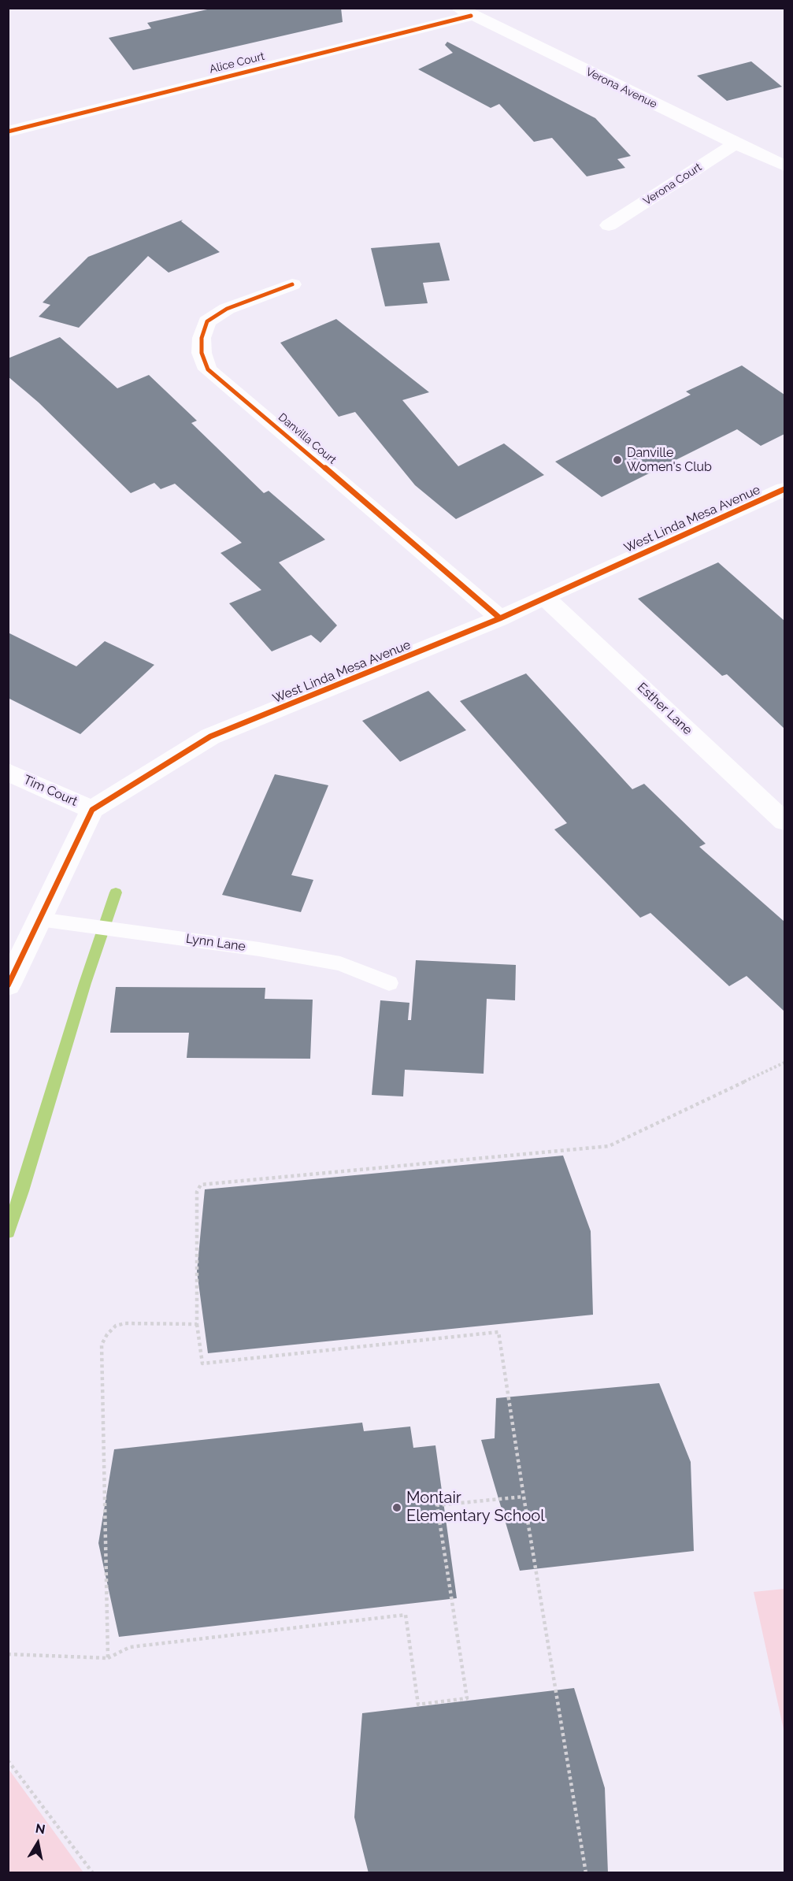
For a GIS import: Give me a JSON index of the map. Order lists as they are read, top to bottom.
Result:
{
  "streets": {
    "street": [
      "Alice Court",
      "Verona Avenue",
      "Verona Court",
      "Danvilla Court",
      "West Linda Mesa Avenue",
      "Esther Lane",
      "Tim Court"
    ],
    "lane": ["Lynn Lane"]
  },
  "crossings": [
    ["Alice Court", "Verona Avenue"],
    ["Verona Avenue", "Verona Court"],
    ["Danvilla Court", "West Linda Mesa Avenue"],
    ["West Linda Mesa Avenue", "Esther Lane"],
    ["West Linda Mesa Avenue", "Tim Court"]
  ],
  "places": ["Danville Women's Club", "Montair Elementary School"],
  "north": "top"
}
